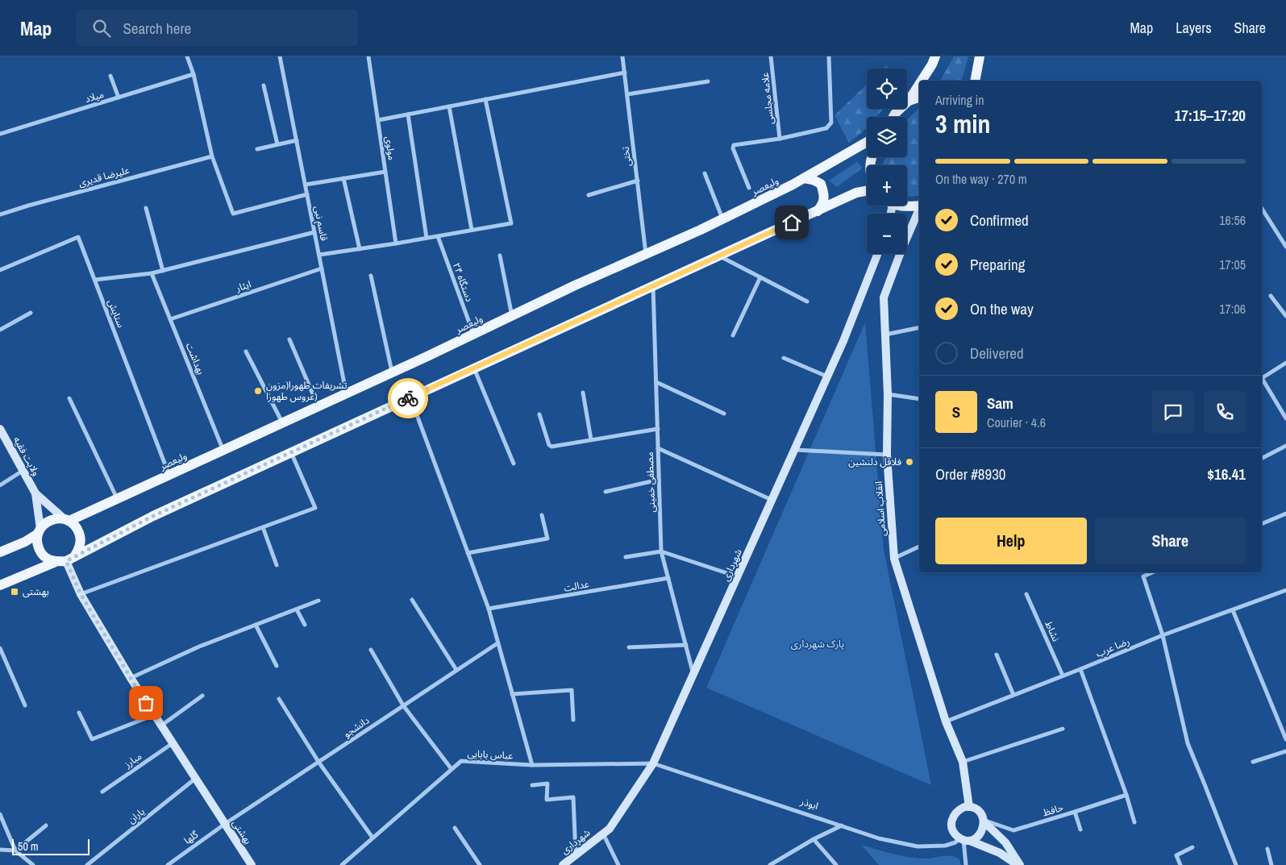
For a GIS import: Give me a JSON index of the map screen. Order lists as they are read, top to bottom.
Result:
{
  "streets": {
    "main road": [
      "ولیعصر",
      "ولایت فقیه",
      "انقلاب اسلامی",
      "شهرداری",
      "بهشتی"
    ],
    "street": [
      "میلاد",
      "علامه مجلسی",
      "مولوی",
      "تختی",
      "علیرضا قدیری",
      "قاسم نبی",
      "۲۴ دستگاه",
      "ایثار",
      "ستایش",
      "بهداشت",
      "مصطفی خمینی",
      "عدالت",
      "نشاط",
      "رضا عرب",
      "دانشجو",
      "عباس بابایی",
      "مبارز",
      "ابوذر",
      "حافظ",
      "یاران",
      "گلها"
    ]
  },
  "crossings": [
    ["تختی", "ولیعصر"],
    ["ولیعصر", "قاسم نبی"],
    ["ولیعصر", "۲۴ دستگاه"],
    ["ولیعصر", "ستایش"],
    ["ولیعصر", "بهداشت"],
    ["ولیعصر", "ولایت فقیه"],
    ["ولیعصر", "بهشتی"],
    ["قاسم نبی", "ایثار"],
    ["ایثار", "بهداشت"],
    ["ولایت فقیه", "بهشتی"],
    ["مصطفی خمینی", "شهرداری"],
    ["مصطفی خمینی", "عدالت"],
    ["انقلاب اسلامی", "رضا عرب"],
    ["انقلاب اسلامی", "ابوذر"],
    ["انقلاب اسلامی", "حافظ"],
    ["شهرداری", "عباس بابایی"],
    ["شهرداری", "ابوذر"],
    ["نشاط", "رضا عرب"],
    ["دانشجو", "بهشتی"],
    ["دانشجو", "گلها"],
    ["عباس بابایی", "ابوذر"],
    ["مبارز", "بهشتی"],
    ["ابوذر", "حافظ"],
    ["یاران", "بهشتی"],
    ["بهشتی", "گلها"]
  ],
  "parks": ["پارک شهرداری"],
  "places": {
    "other": ["تشریفات طهورا(مزون عروس طهورا)", "فلافل دلنشین"],
    "transit": ["بهشتی"]
  },
  "scale_bar": "50 m",
  "page": {
    "header": "Map",
    "search": "Search here",
    "nav": ["Map", "Layers", "Share"],
    "map_buttons": ["+", "−"],
    "heading": ["3 min", "Arriving in", "17:15–17:20"],
    "panel": [
      "Sam",
      "Courier · 4.6",
      "Order #8930",
      "$16.41"
    ],
    "bar": "On the way · 270 m",
    "list": [
      ["Confirmed", "16:56"],
      ["Preparing", "17:05"],
      ["On the way", "17:06"],
      "Delivered"
    ],
    "round": "S",
    "buttons": ["Help", "Share"],
    "scale": "50 m"
  }
}
